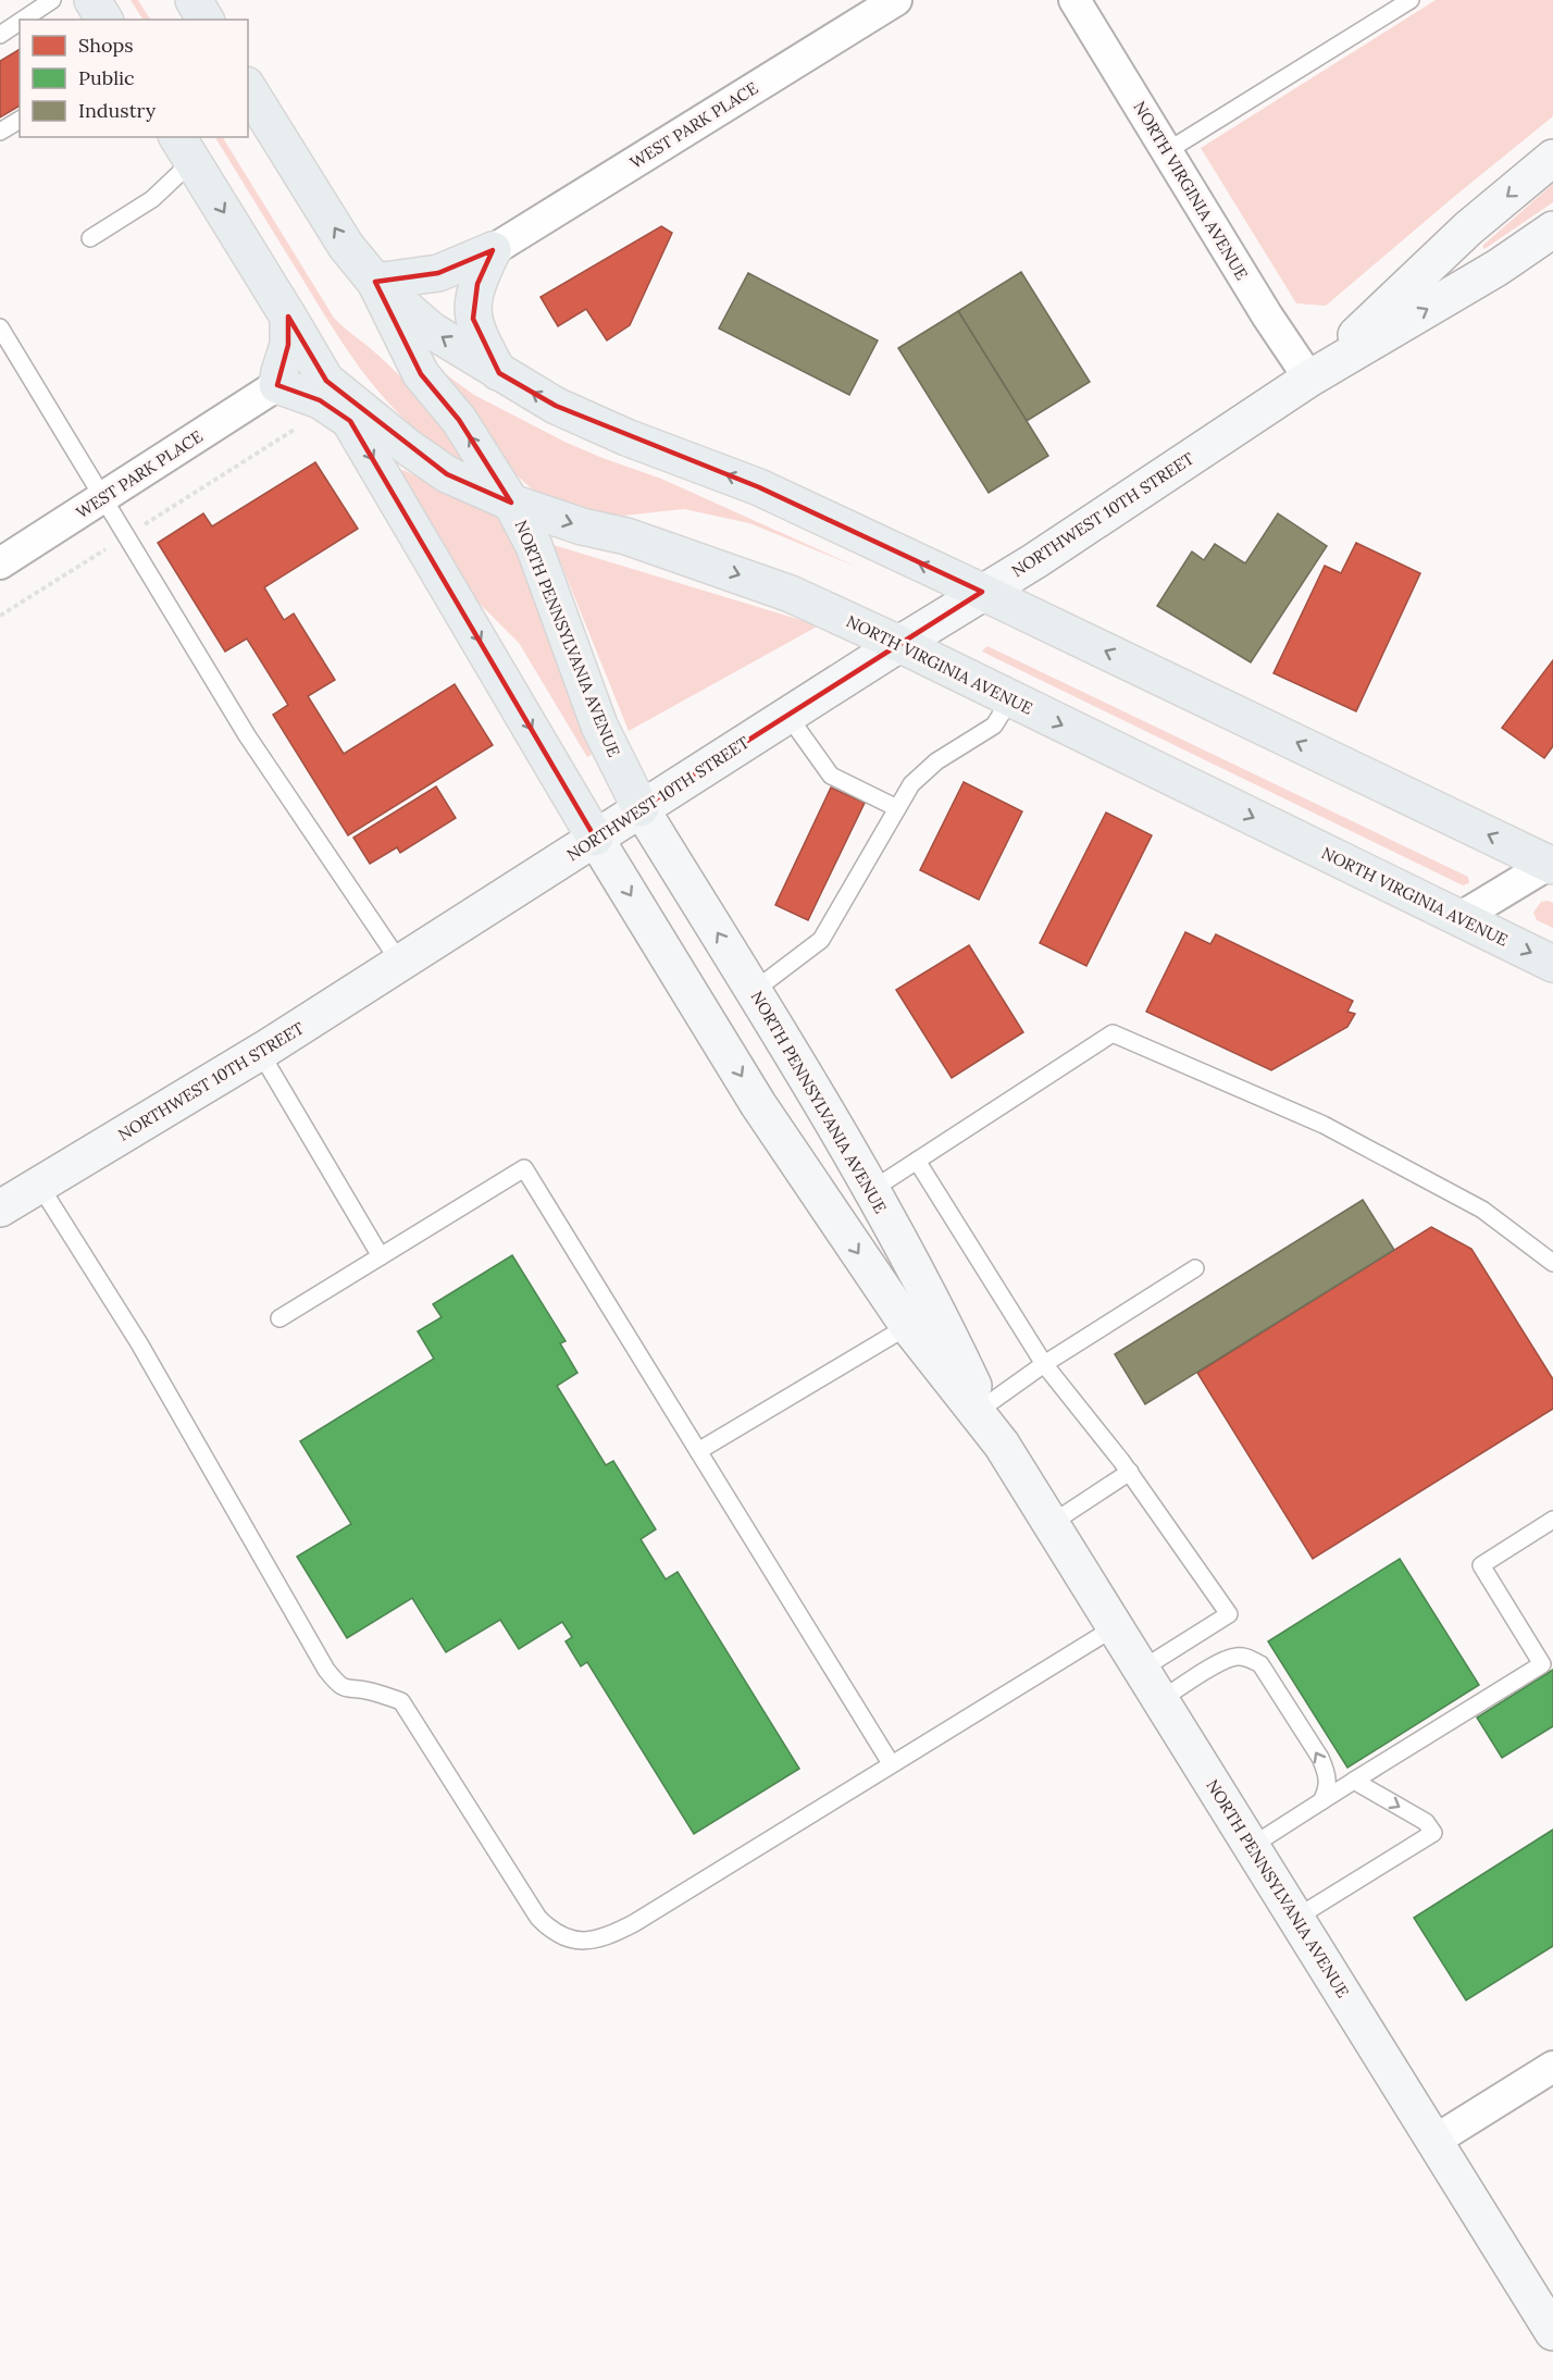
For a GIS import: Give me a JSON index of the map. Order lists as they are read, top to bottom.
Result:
{
  "streets": {
    "main road": ["NORTH VIRGINIA AVENUE", "NORTHWEST 10TH STREET", "NORTH PENNSYLVANIA AVENUE"],
    "street": ["WEST PARK PLACE"]
  },
  "crossings": [
    ["NORTH VIRGINIA AVENUE", "NORTHWEST 10TH STREET"],
    ["NORTH VIRGINIA AVENUE", "NORTH PENNSYLVANIA AVENUE"],
    ["NORTHWEST 10TH STREET", "NORTH PENNSYLVANIA AVENUE"]
  ],
  "one_way": ["NORTH VIRGINIA AVENUE"],
  "legend": ["Shops", "Public", "Industry"]
}
